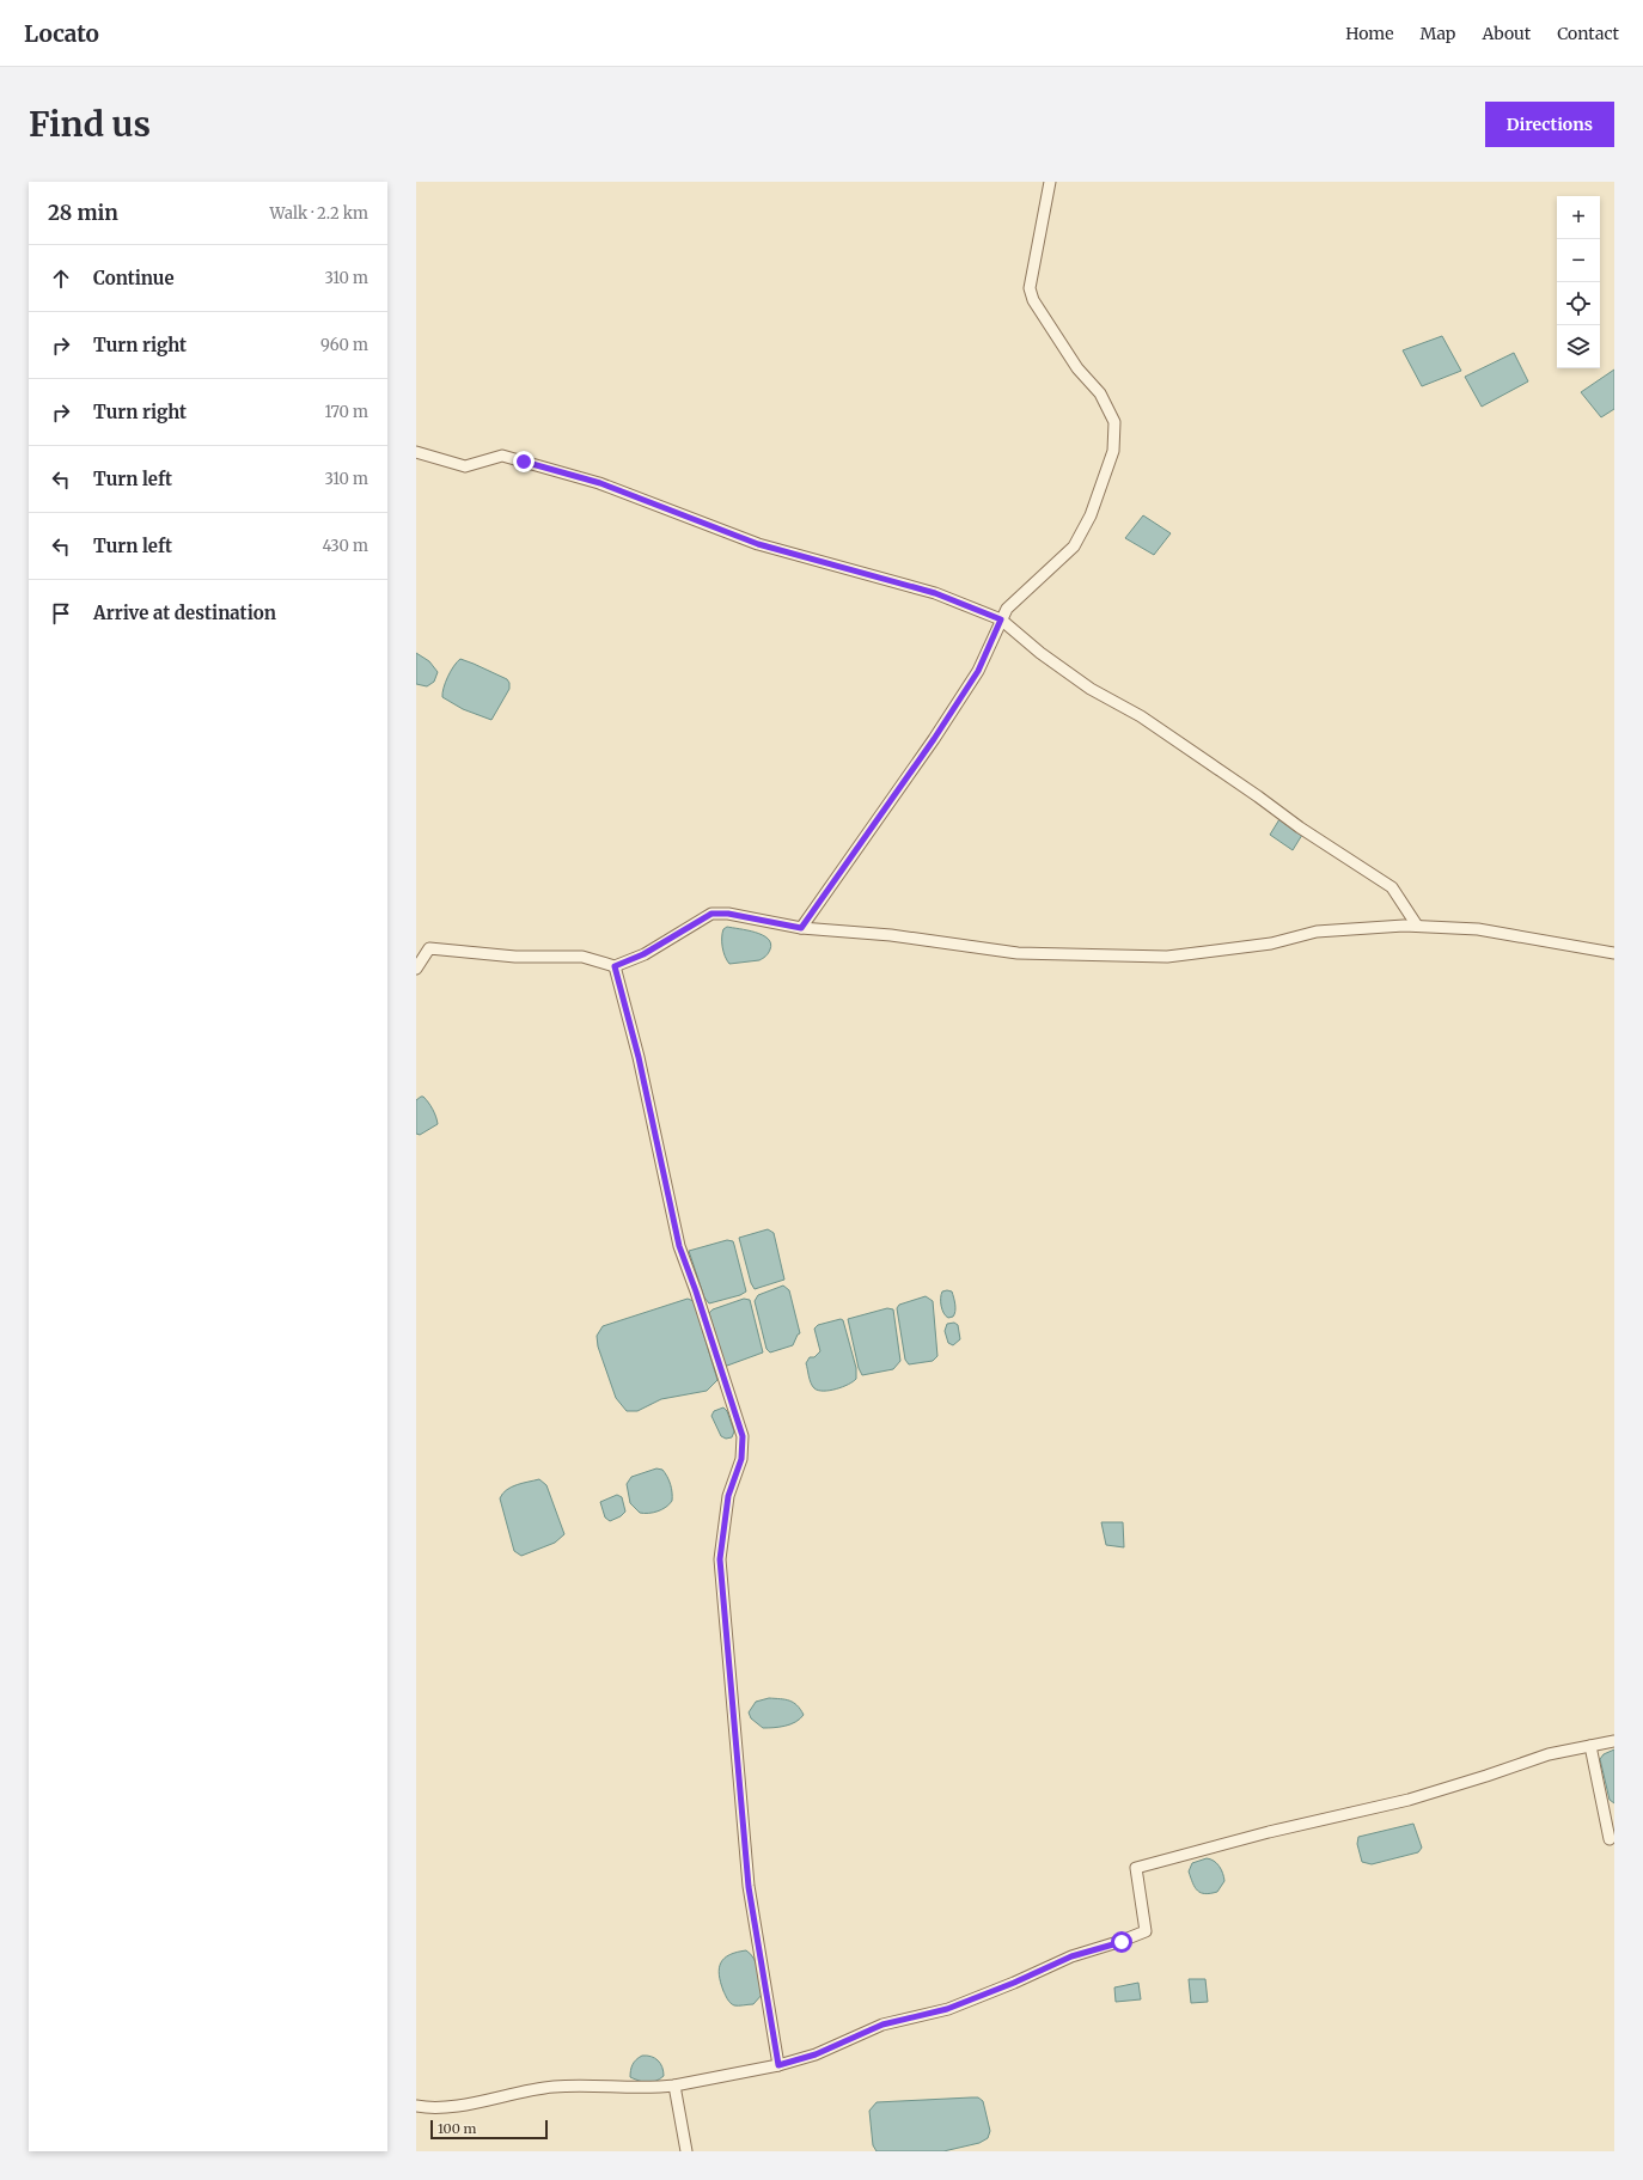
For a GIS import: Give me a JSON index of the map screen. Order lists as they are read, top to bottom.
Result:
{
  "scale_bar": "100 m",
  "page": {
    "header": "Locato",
    "nav": [
      "Home",
      "Map",
      "About",
      "Contact"
    ],
    "buttons": "Directions",
    "title": "Find us",
    "heading": ["28 min", "Walk · 2.2 km"],
    "map_buttons": ["+", "−"],
    "list": [
      ["Continue", "310 m"],
      ["Turn right", "960 m"],
      ["Turn right", "170 m"],
      ["Turn left", "310 m"],
      ["Turn left", "430 m"],
      "Arrive at destination"
    ],
    "scale": "100 m"
  }
}
